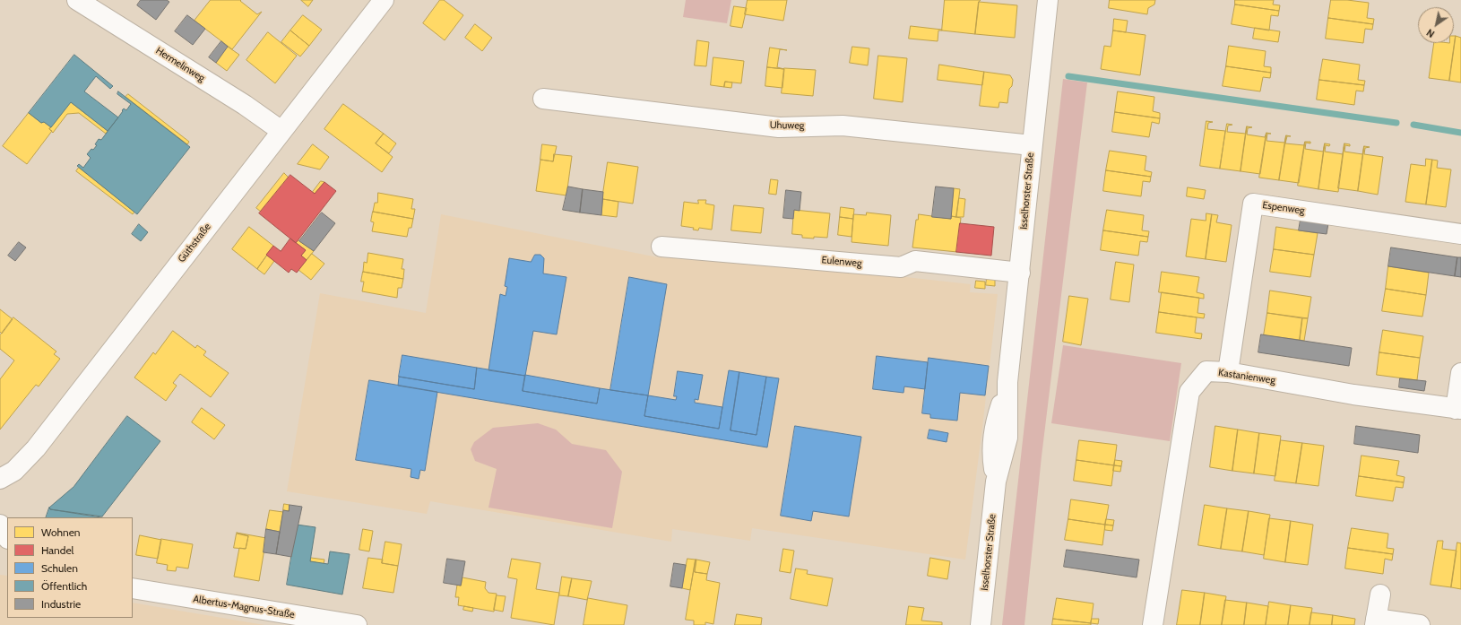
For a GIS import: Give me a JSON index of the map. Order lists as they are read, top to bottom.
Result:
{
  "streets": {
    "street": [
      "Hermelinweg",
      "Uhuweg",
      "Isselhorster Straße",
      "Espenweg",
      "Güthstraße",
      "Eulenweg",
      "Kastanienweg",
      "Albertus-Magnus-Straße"
    ]
  },
  "crossings": [
    ["Hermelinweg", "Güthstraße"],
    ["Uhuweg", "Isselhorster Straße"],
    ["Isselhorster Straße", "Eulenweg"],
    ["Espenweg", "Kastanienweg"]
  ],
  "legend": [
    "Wohnen",
    "Handel",
    "Schulen",
    "Öffentlich",
    "Industrie"
  ],
  "north": "bottom left"
}
